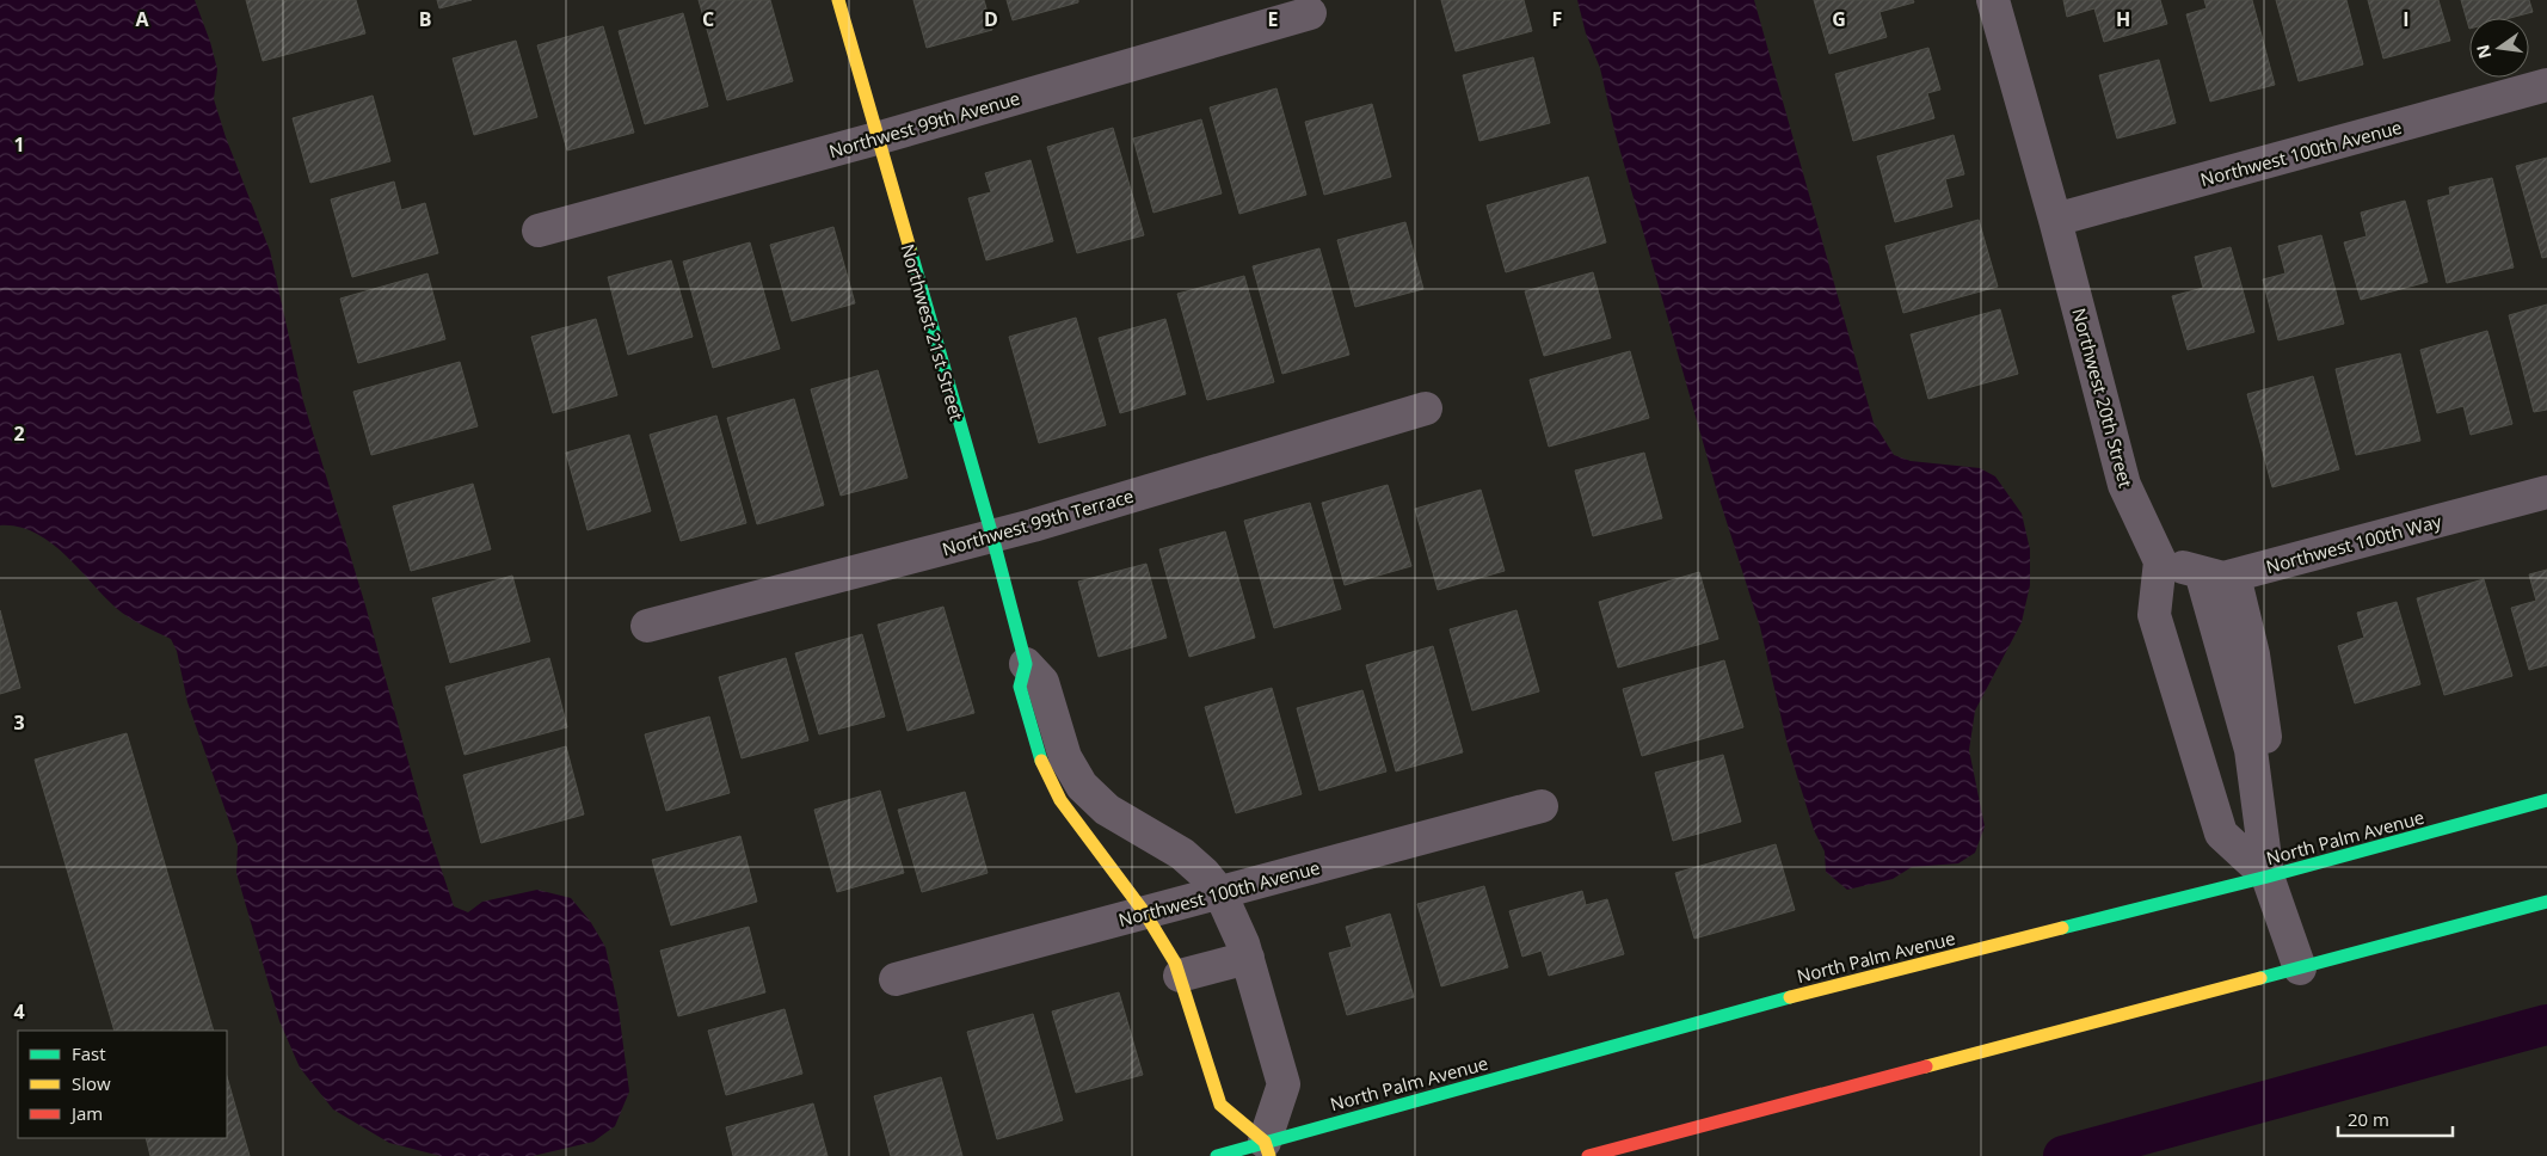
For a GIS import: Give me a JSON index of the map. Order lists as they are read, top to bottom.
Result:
{
  "streets": {
    "main road": ["Northwest 21st Street", "North Palm Avenue"],
    "street": [
      "Northwest 99th Avenue",
      "Northwest 100th Avenue",
      "Northwest 20th Street",
      "Northwest 99th Terrace",
      "Northwest 100th Way"
    ]
  },
  "crossings": [
    ["Northwest 99th Avenue", "Northwest 21st Street"],
    ["Northwest 100th Avenue", "Northwest 21st Street"],
    ["Northwest 100th Avenue", "Northwest 20th Street"],
    ["Northwest 21st Street", "Northwest 99th Terrace"],
    ["Northwest 21st Street", "North Palm Avenue"],
    ["Northwest 20th Street", "Northwest 100th Way"]
  ],
  "legend": ["Fast", "Slow", "Jam"],
  "scale_bar": "20 m",
  "north": "left",
  "grid": {
    "columns": [
      "A",
      "B",
      "C",
      "D",
      "E",
      "F",
      "G",
      "H",
      "I"
    ],
    "rows": [
      "1",
      "2",
      "3",
      "4"
    ]
  }
}
